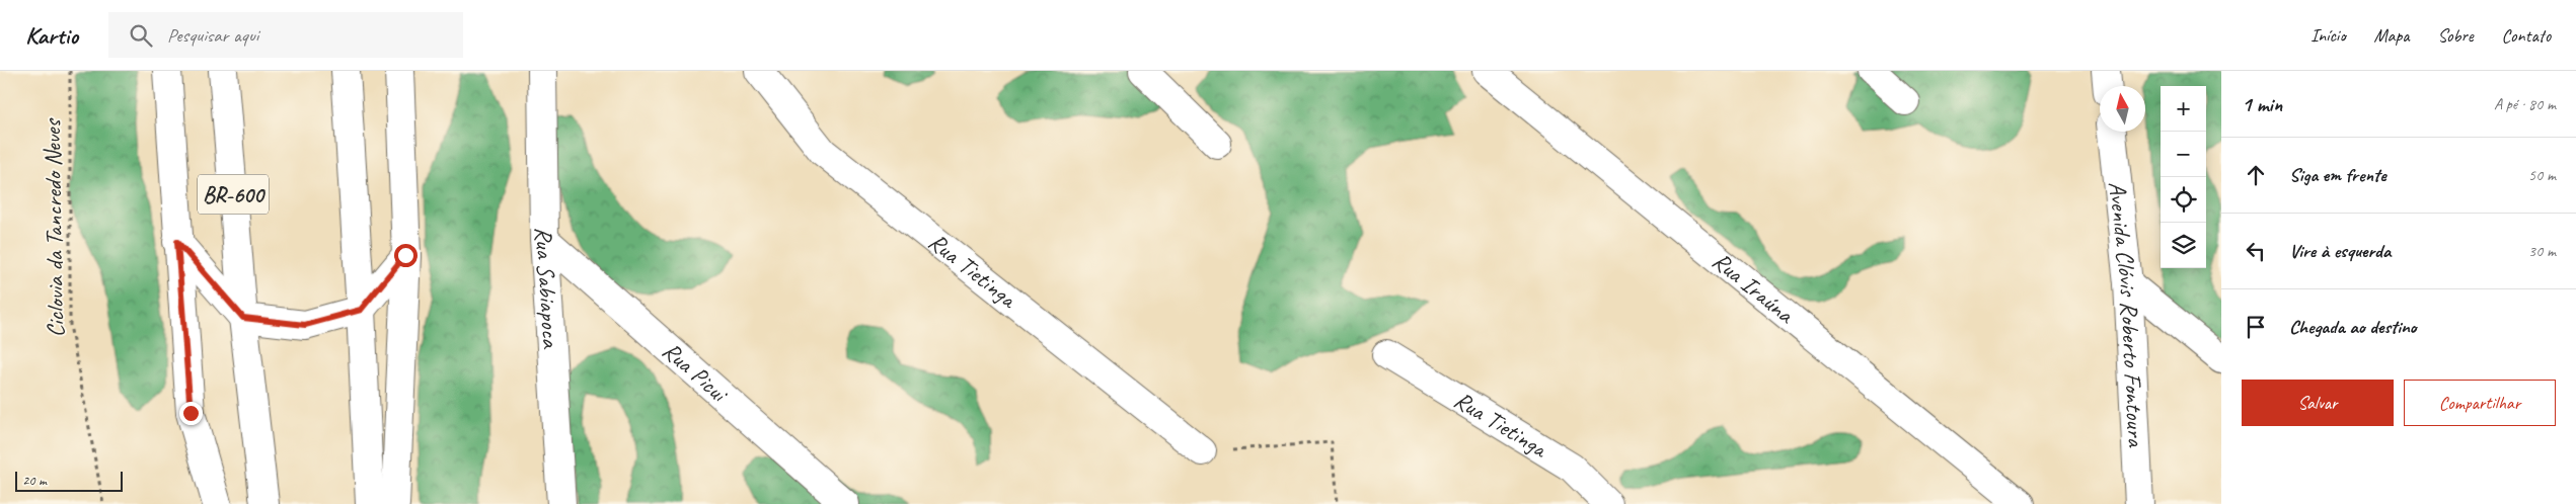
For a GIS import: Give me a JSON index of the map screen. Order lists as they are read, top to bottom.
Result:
{
  "streets": {
    "street": [
      "BR-600",
      "Rua Tietinga",
      "Rua Sabiapoca",
      "Rua Iraúna",
      "Avenida Clóvis Roberto Fontoura",
      "Rua Picui"
    ],
    "path": ["Ciclovia da Tancredo Neves"]
  },
  "crossings": [
    ["Rua Sabiapoca", "Rua Picui"]
  ],
  "scale_bar": "20 m",
  "north": "top",
  "page": {
    "header": "Kartio",
    "search": "Pesquisar aqui",
    "nav": [
      "Início",
      "Mapa",
      "Sobre",
      "Contato"
    ],
    "heading": ["1 min", "A pé · 80 m"],
    "map_buttons": ["+", "−"],
    "list": [
      ["Siga em frente", "50 m"],
      ["Vire à esquerda", "30 m"],
      "Chegada ao destino"
    ],
    "buttons": ["Salvar", "Compartilhar"],
    "scale": "20 m"
  }
}
